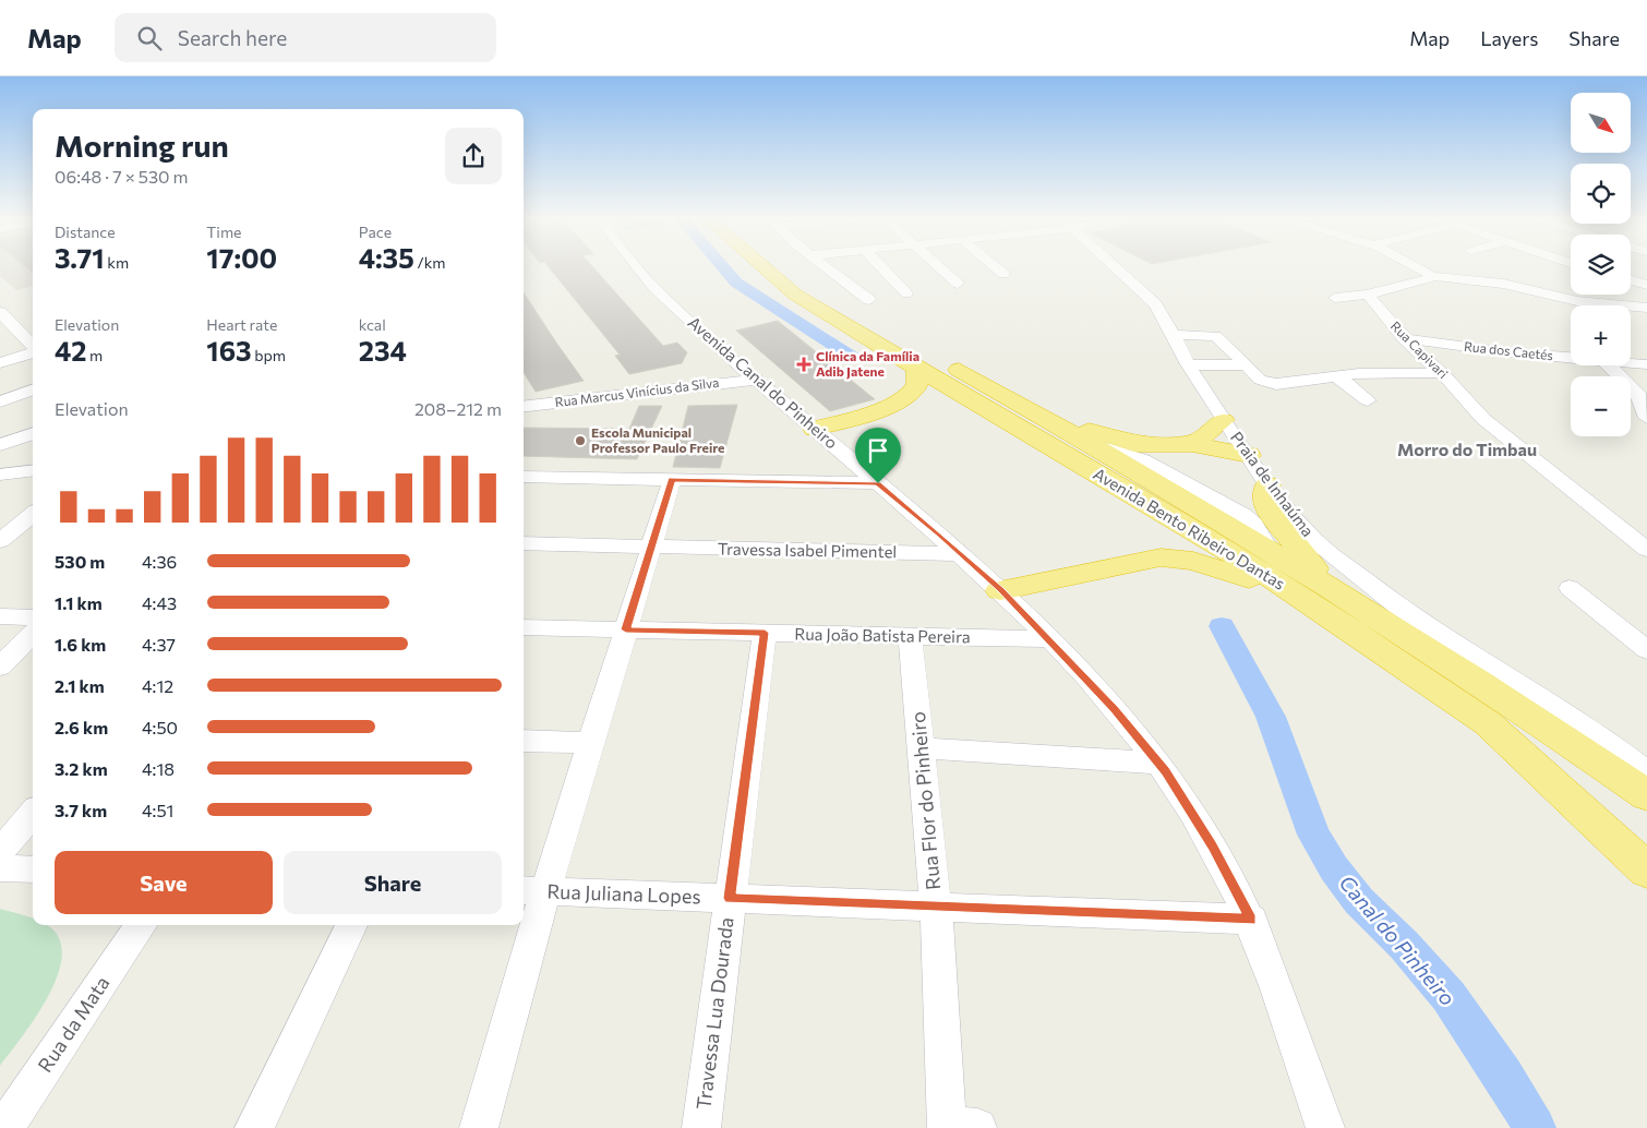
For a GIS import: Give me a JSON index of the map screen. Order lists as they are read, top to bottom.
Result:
{
  "streets": {
    "highway": ["Avenida Bento Ribeiro Dantas"],
    "street": [
      "Rua Capivari",
      "Rua dos Caetés",
      "Avenida Canal do Pinheiro",
      "Rua Marcus Vinícius da Silva",
      "Praia de Inhaúma",
      "Travessa Isabel Pimentel",
      "Rua João Batista Pereira",
      "Rua Flor do Pinheiro",
      "Rua Juliana Lopes",
      "Travessa Lua Dourada",
      "Rua da Mata"
    ]
  },
  "crossings": [
    ["Rua Capivari", "Rua dos Caetés"],
    ["Avenida Canal do Pinheiro", "Rua Marcus Vinícius da Silva"],
    ["Avenida Canal do Pinheiro", "Travessa Isabel Pimentel"],
    ["Avenida Canal do Pinheiro", "Rua João Batista Pereira"],
    ["Avenida Canal do Pinheiro", "Rua Juliana Lopes"],
    ["Rua João Batista Pereira", "Rua Flor do Pinheiro"],
    ["Rua João Batista Pereira", "Travessa Lua Dourada"],
    ["Rua Flor do Pinheiro", "Rua Juliana Lopes"],
    ["Rua Juliana Lopes", "Travessa Lua Dourada"]
  ],
  "districts": ["Morro do Timbau"],
  "water": ["Canal do Pinheiro"],
  "places": {
    "health": ["Clínica da Família Adib Jatene"],
    "other": ["Escola Municipal Professor Paulo Freire"]
  },
  "north": "bottom right",
  "page": {
    "header": "Map",
    "search": "Search here",
    "nav": ["Map", "Layers", "Share"],
    "map_buttons": ["+", "−"],
    "heading": ["Morning run", "06:48 · 7 × 530 m"],
    "stats": [
      ["Distance", "3.71 km"],
      ["Time", "17:00"],
      ["Pace", "4:35 /km"],
      ["Elevation", "42 m"],
      ["Heart rate", "163 bpm"],
      ["kcal", "234"]
    ],
    "chart": ["Elevation", "208–212 m"],
    "list": [
      {
        "name": "530 m",
        "note": "4:36"
      },
      {
        "name": "1.1 km",
        "note": "4:43"
      },
      {
        "name": "1.6 km",
        "note": "4:37"
      },
      {
        "name": "2.1 km",
        "note": "4:12"
      },
      {
        "name": "2.6 km",
        "note": "4:50"
      },
      {
        "name": "3.2 km",
        "note": "4:18"
      },
      {
        "name": "3.7 km",
        "note": "4:51"
      }
    ],
    "buttons": ["Save", "Share"]
  }
}
